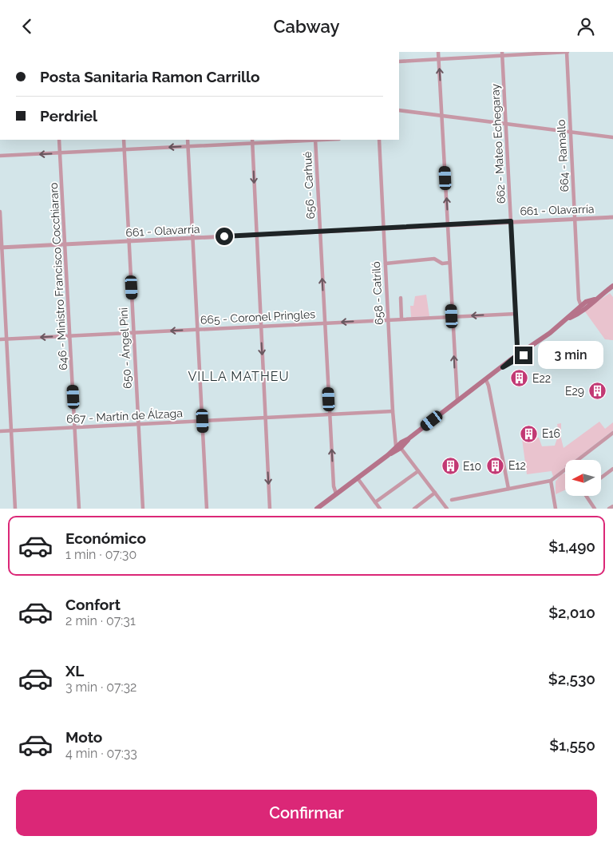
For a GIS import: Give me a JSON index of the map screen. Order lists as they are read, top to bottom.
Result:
{
  "streets": {
    "street": [
      "662 - Mateo Echegaray",
      "664 - Ramallo",
      "656 - Carhué",
      "661 - Olavarría",
      "646 - Ministro Francisco Cocchiararo",
      "658 - Catriló",
      "665 - Coronel Pringles",
      "650 - Ángel Pini",
      "667 - Martín de Álzaga"
    ]
  },
  "crossings": [
    ["662 - Mateo Echegaray", "661 - Olavarría"],
    ["662 - Mateo Echegaray", "665 - Coronel Pringles"],
    ["664 - Ramallo", "661 - Olavarría"],
    ["656 - Carhué", "661 - Olavarría"],
    ["656 - Carhué", "665 - Coronel Pringles"],
    ["656 - Carhué", "667 - Martín de Álzaga"],
    ["661 - Olavarría", "646 - Ministro Francisco Cocchiararo"],
    ["661 - Olavarría", "658 - Catriló"],
    ["661 - Olavarría", "650 - Ángel Pini"],
    ["646 - Ministro Francisco Cocchiararo", "665 - Coronel Pringles"],
    ["646 - Ministro Francisco Cocchiararo", "667 - Martín de Álzaga"],
    ["658 - Catriló", "665 - Coronel Pringles"],
    ["658 - Catriló", "667 - Martín de Álzaga"],
    ["665 - Coronel Pringles", "650 - Ángel Pini"],
    ["650 - Ángel Pini", "667 - Martín de Álzaga"]
  ],
  "one_way": ["656 - Carhué", "665 - Coronel Pringles"],
  "districts": ["VILLA MATHEU"],
  "places": {
    "building": [
      "E22",
      "E29",
      "E16",
      "E12",
      "E10"
    ]
  },
  "north": "left",
  "page": {
    "header": "Cabway",
    "banner": ["Posta Sanitaria Ramon Carrillo", "Perdriel"],
    "bubble": "3 min",
    "list": [
      {
        "name": "Económico",
        "note": "1 min · 07:30",
        "value": "$1,490"
      },
      {
        "name": "Confort",
        "note": "2 min · 07:31",
        "value": "$2,010"
      },
      {
        "name": "XL",
        "note": "3 min · 07:32",
        "value": "$2,530"
      },
      {
        "name": "Moto",
        "note": "4 min · 07:33",
        "value": "$1,550"
      }
    ],
    "buttons": "Confirmar"
  }
}
